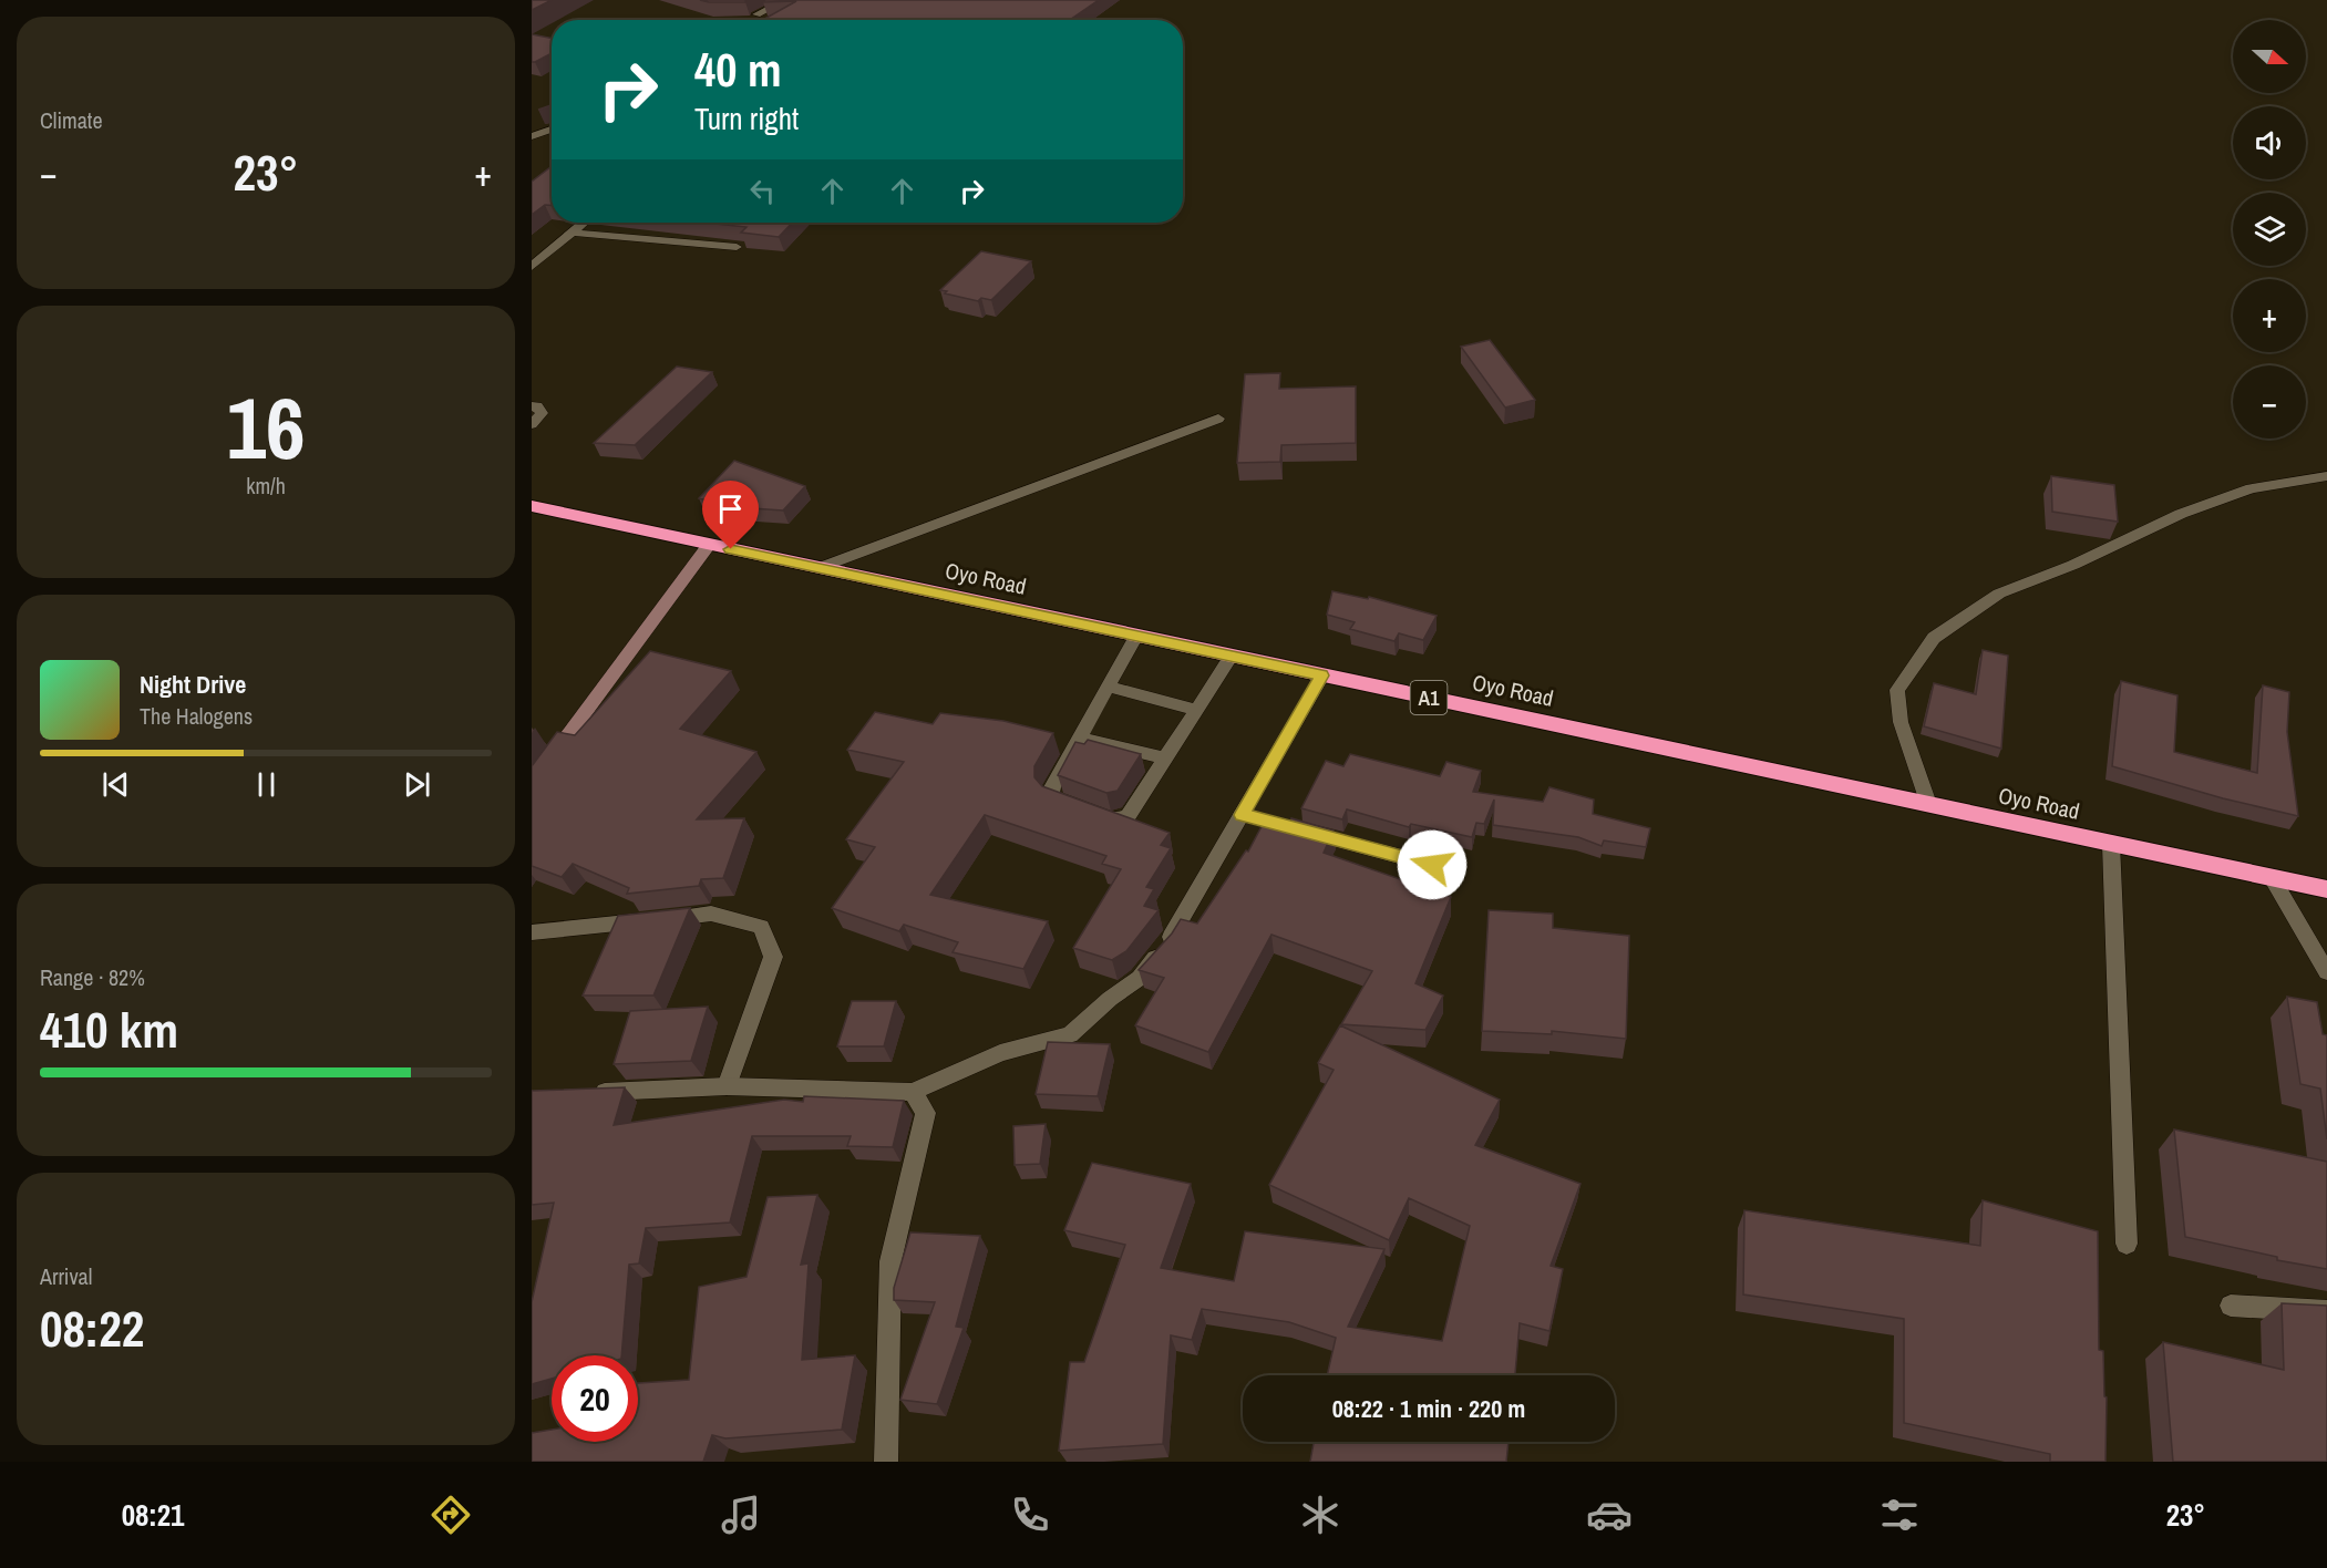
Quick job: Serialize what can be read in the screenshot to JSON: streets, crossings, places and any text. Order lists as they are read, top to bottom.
{
  "streets": {
    "highway": ["Oyo Road", "A1"]
  },
  "north": "right",
  "page": {
    "tile": [
      "Climate",
      ["16", "km/h"],
      ["Range · 82%", "410 km"],
      ["Arrival", "08:22"]
    ],
    "map_buttons": ["+", "−"],
    "turn": ["40 m", "Turn right"],
    "heat": ["−", "23°", "+"],
    "song": ["Night Drive", "The Halogens"],
    "limit": "20",
    "trip": "08:22 · 1 min · 220 m",
    "tabs": ["08:21", "23°"]
  }
}
